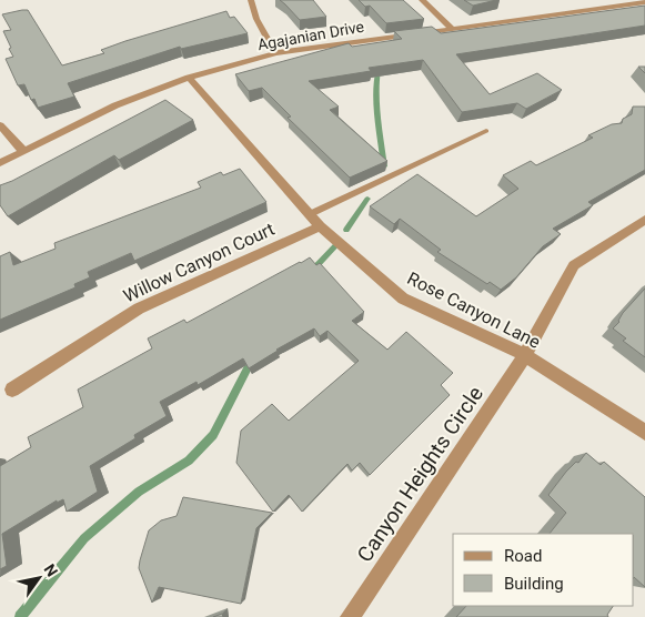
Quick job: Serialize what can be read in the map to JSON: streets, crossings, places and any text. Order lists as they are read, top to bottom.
{
  "streets": {
    "street": [
      "Agajanian Drive",
      "Willow Canyon Court",
      "Rose Canyon Lane",
      "Canyon Heights Circle"
    ]
  },
  "crossings": [
    ["Agajanian Drive", "Rose Canyon Lane"],
    ["Willow Canyon Court", "Rose Canyon Lane"],
    ["Rose Canyon Lane", "Canyon Heights Circle"]
  ],
  "legend": ["Road", "Building"],
  "north": "top right"
}
